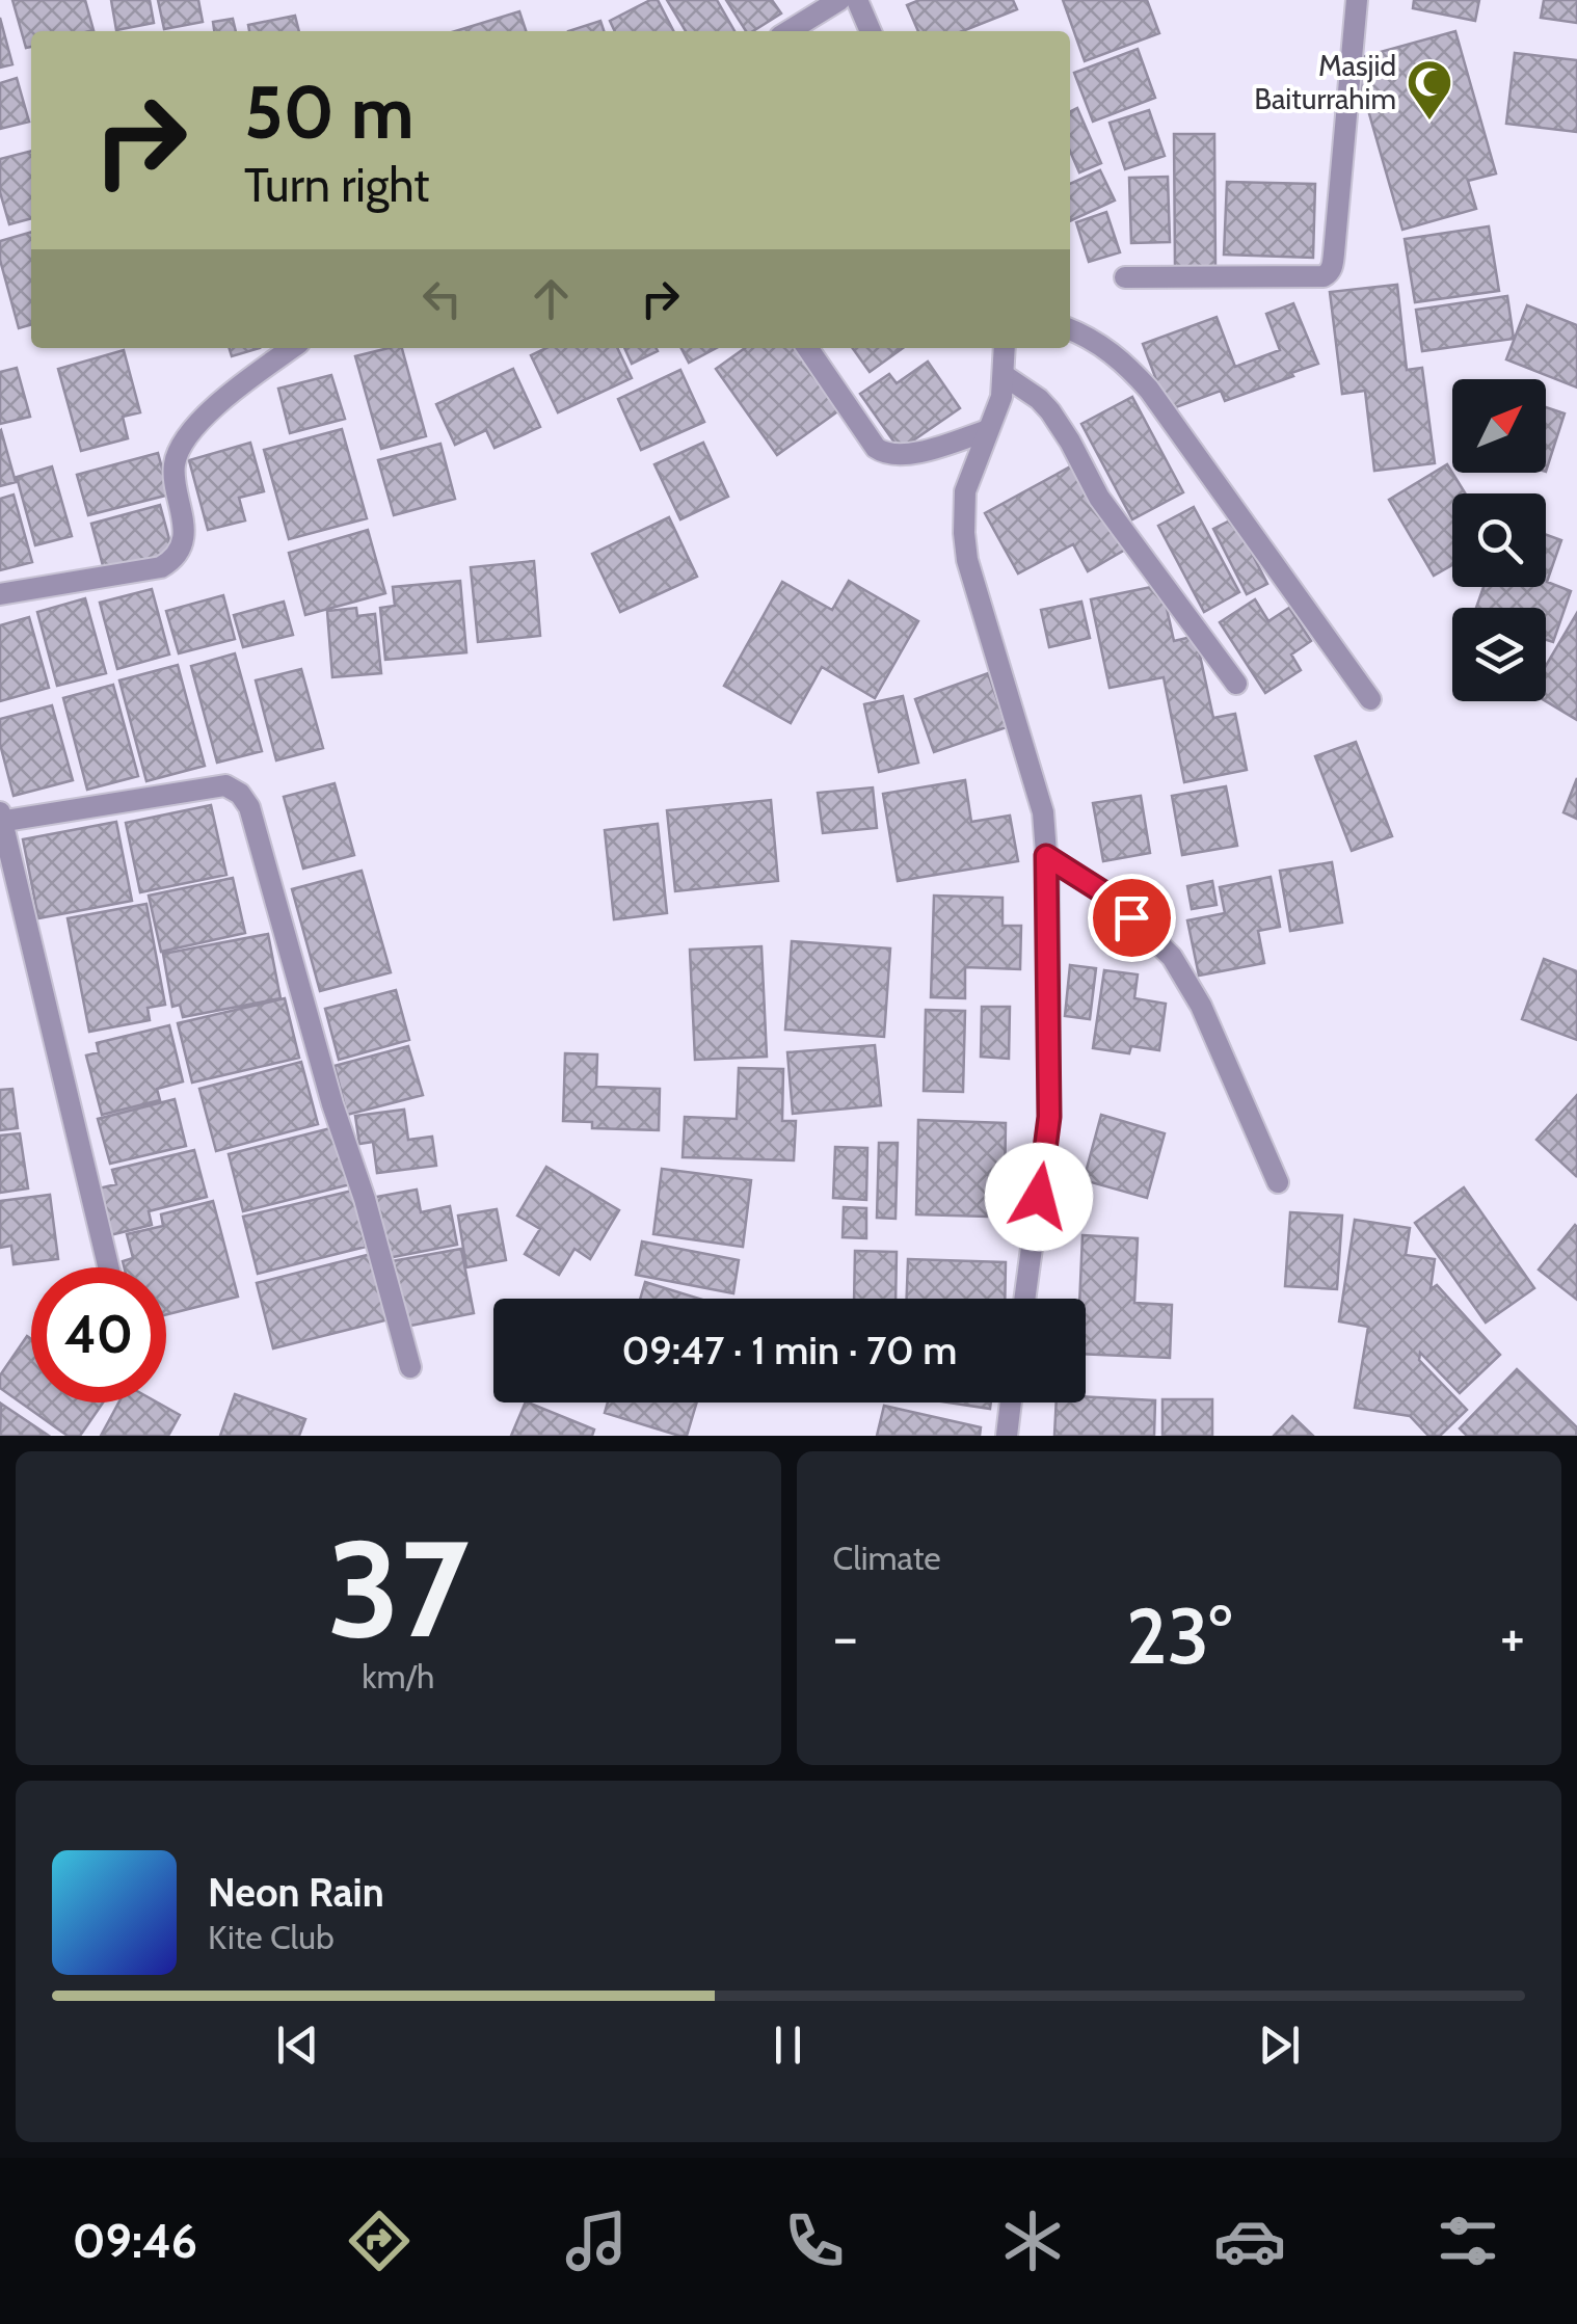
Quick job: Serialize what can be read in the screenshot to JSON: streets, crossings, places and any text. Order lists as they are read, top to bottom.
{
  "places": {
    "mosque": ["Masjid Baiturrahim"]
  },
  "north": "top right",
  "page": {
    "turn": ["50 m", "Turn right"],
    "limit": "40",
    "trip": "09:47 · 1 min · 70 m",
    "tile": [
      ["37", "km/h"],
      "Climate"
    ],
    "heat": ["−", "23°", "+"],
    "song": ["Neon Rain", "Kite Club"],
    "tabs": "09:46"
  }
}
